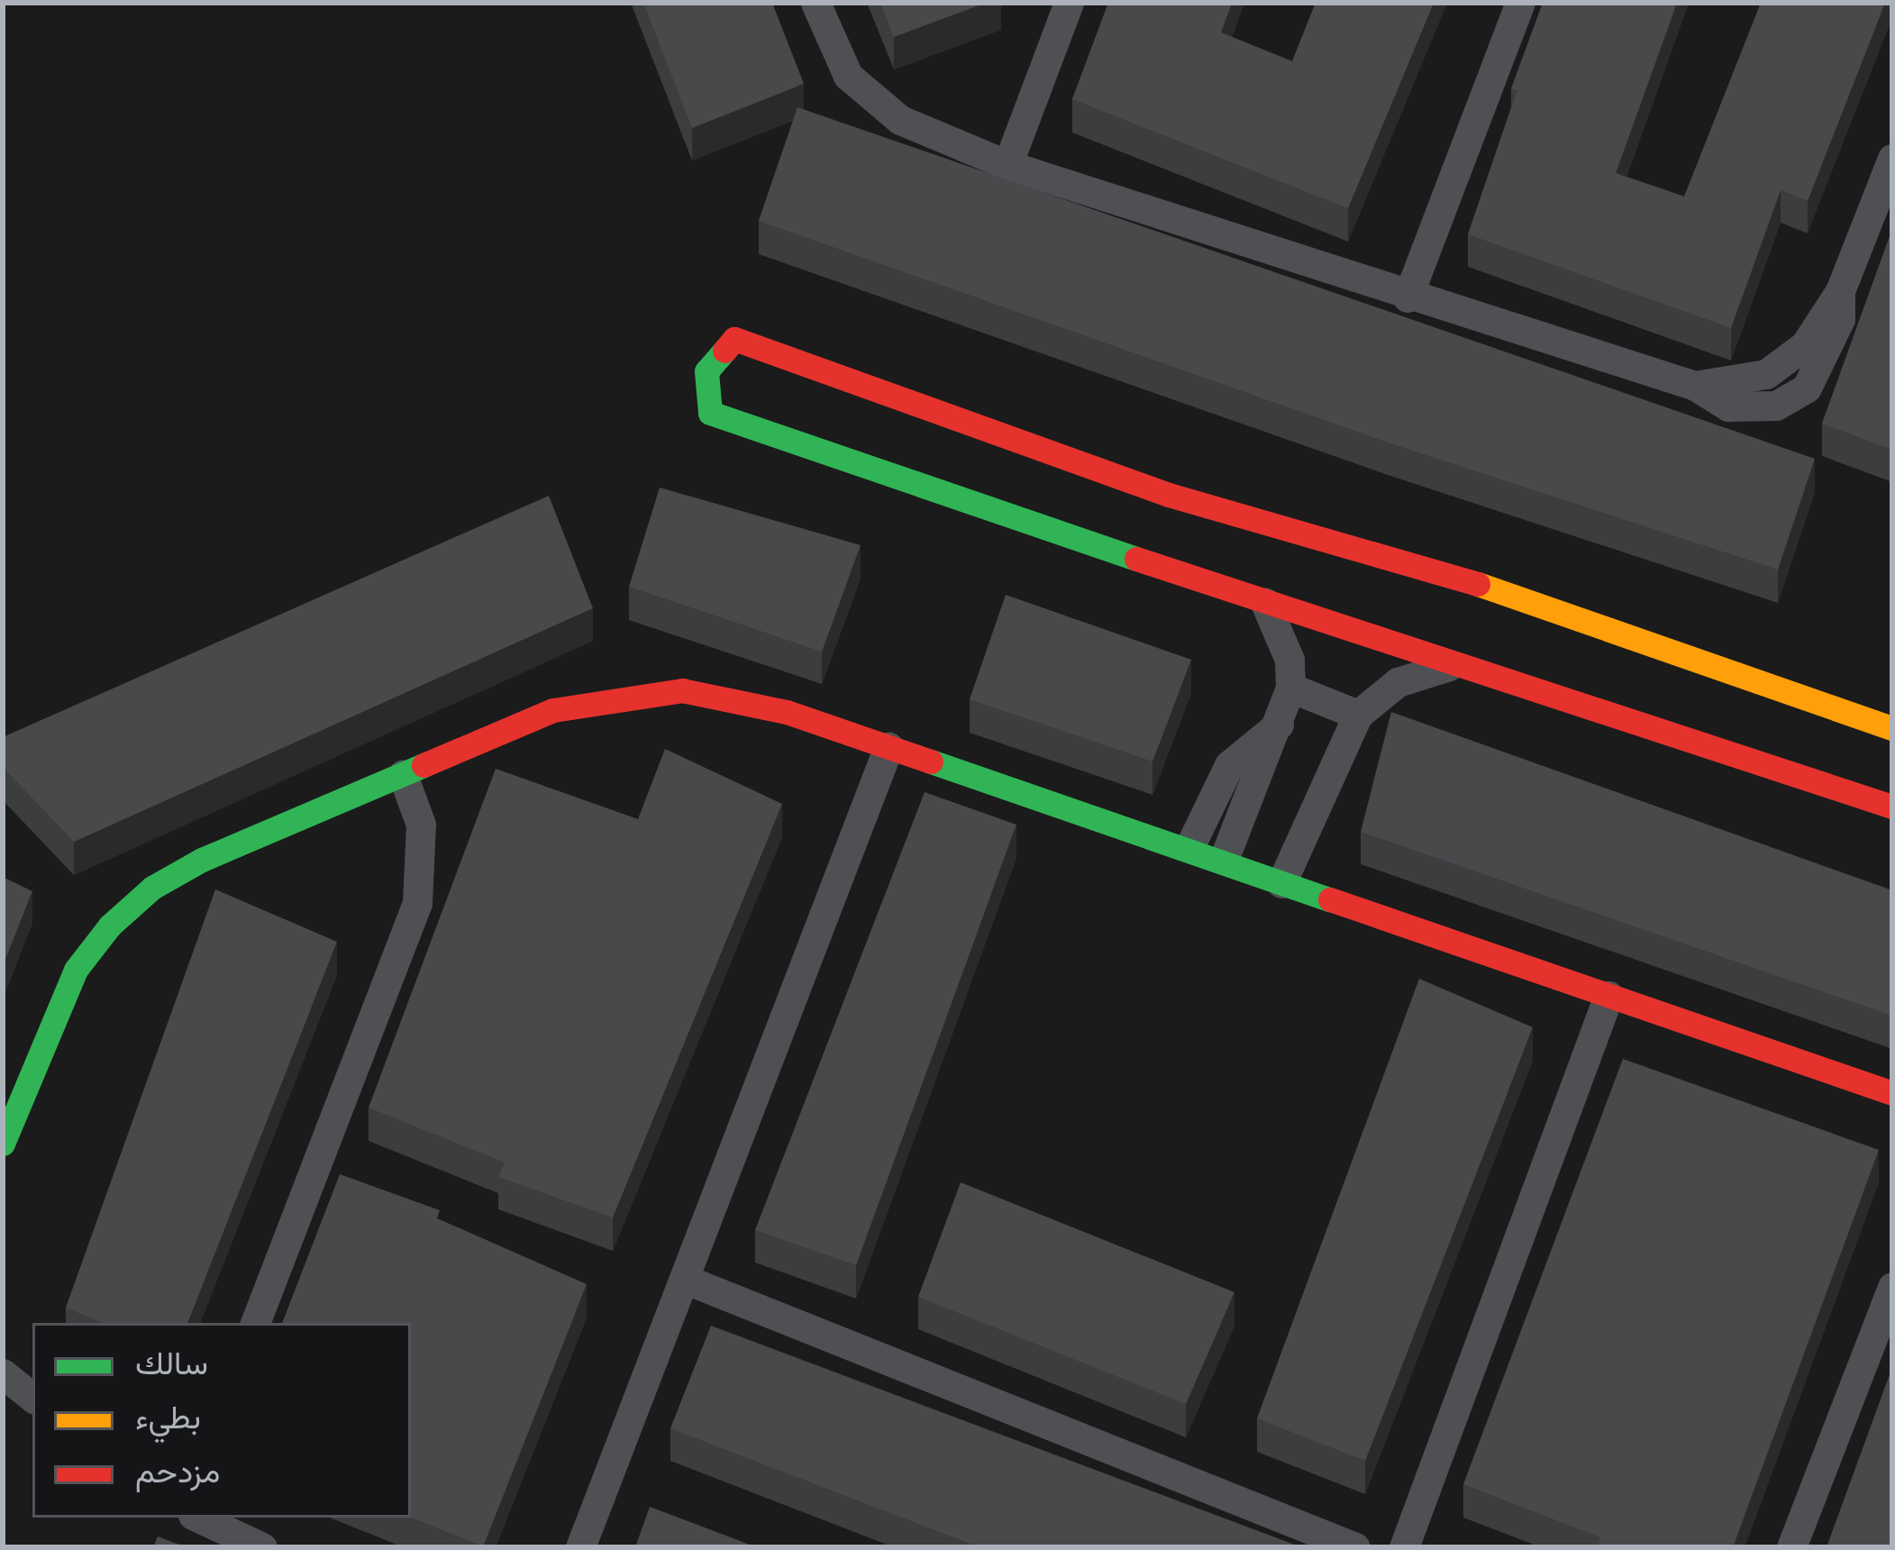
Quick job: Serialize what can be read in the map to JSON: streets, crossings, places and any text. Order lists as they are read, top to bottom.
{
  "legend": ["سالك", "بطيء", "مزدحم"]
}
